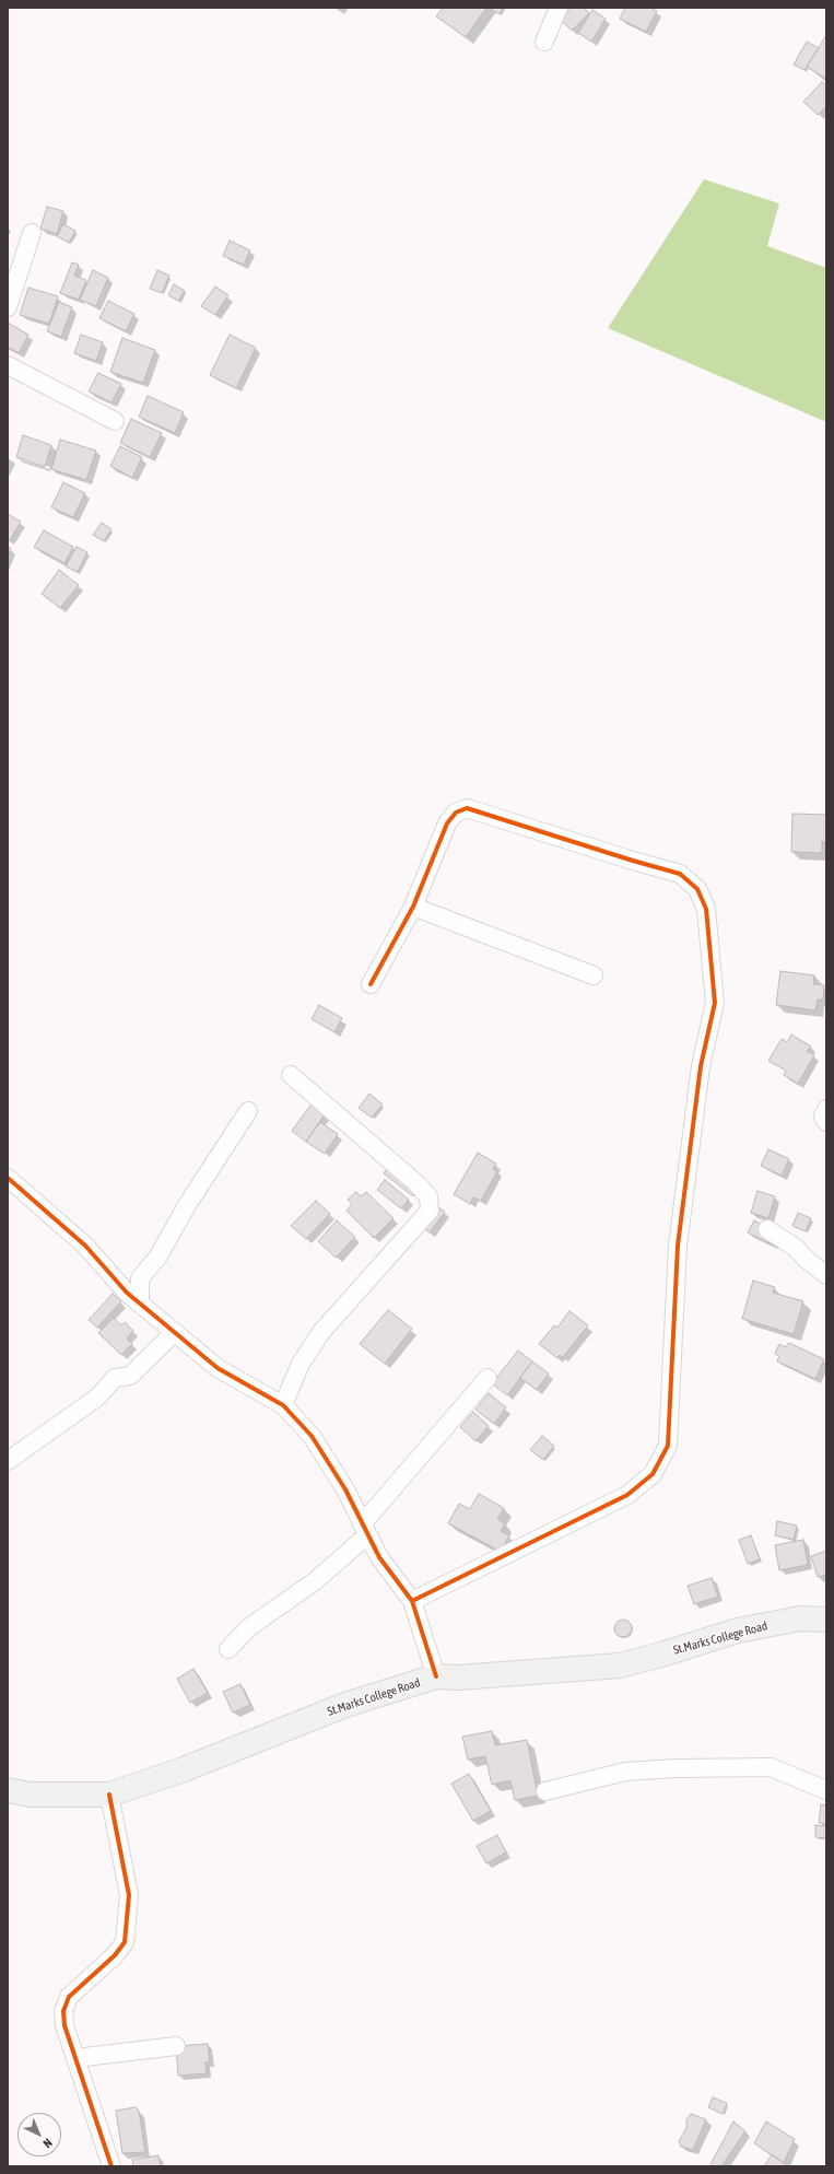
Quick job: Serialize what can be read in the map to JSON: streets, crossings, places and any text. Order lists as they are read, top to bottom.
{
  "streets": {
    "main road": ["St.Marks College Road"]
  },
  "north": "bottom right"
}
